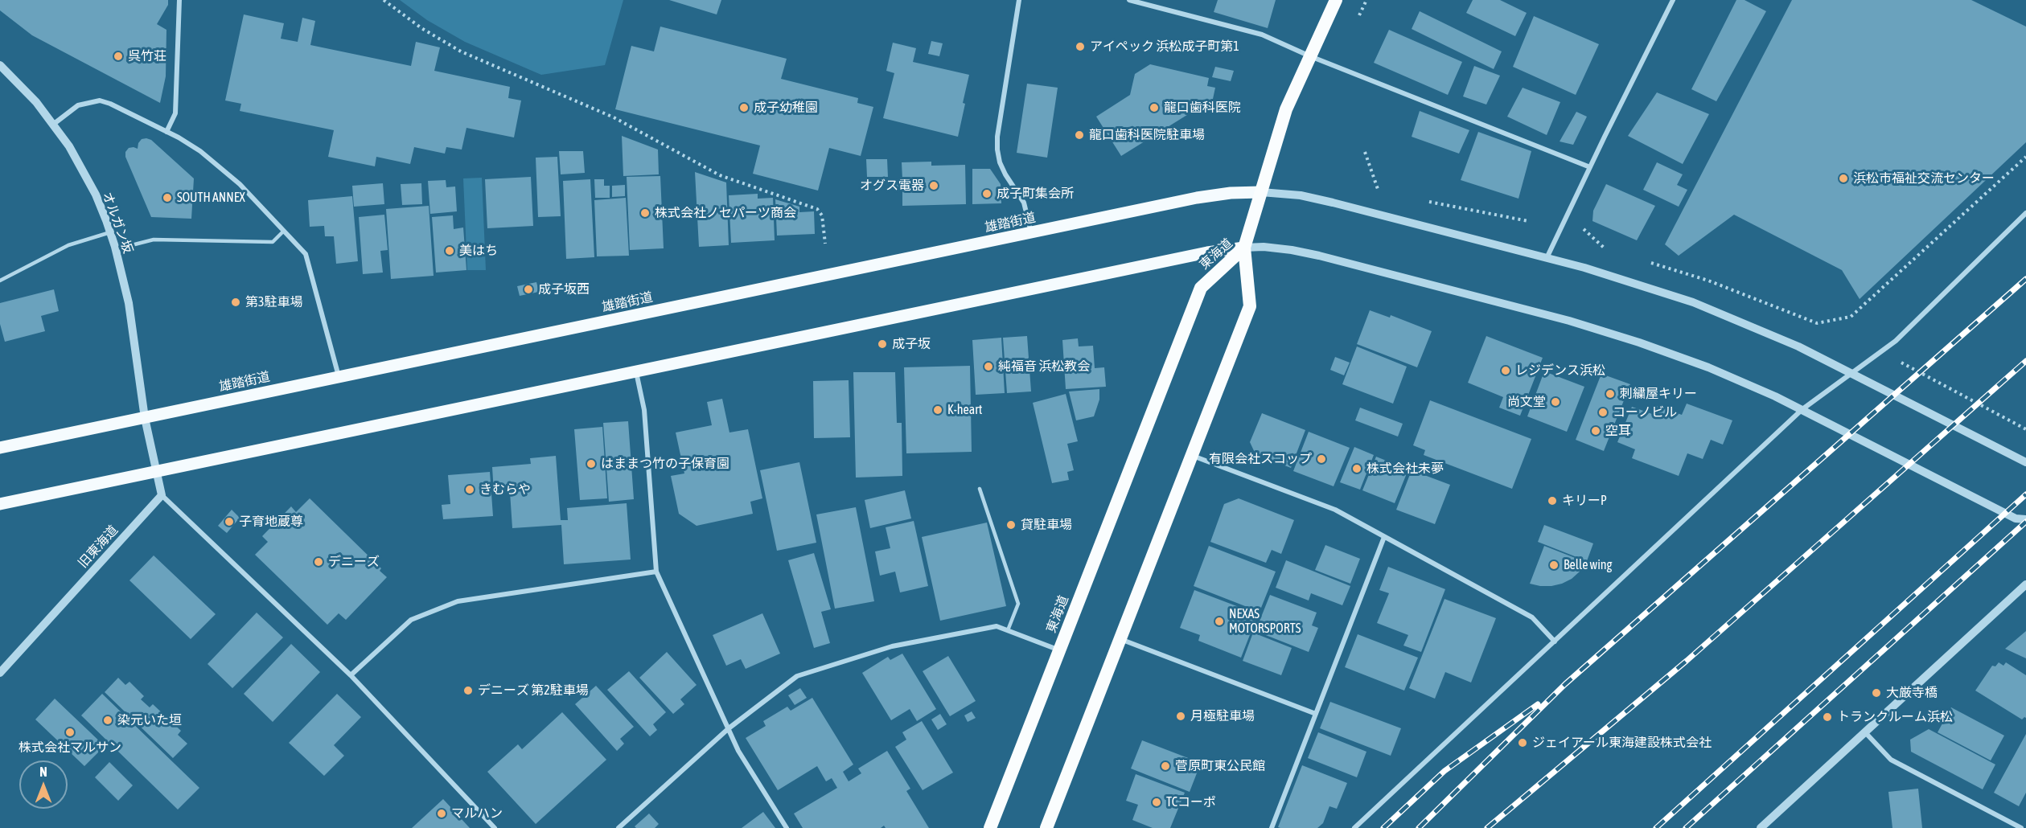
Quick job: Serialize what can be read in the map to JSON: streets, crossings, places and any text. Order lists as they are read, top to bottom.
{
  "streets": {
    "highway": ["東海道"],
    "main road": ["雄踏街道"],
    "street": ["オルガン坂", "旧東海道"]
  },
  "crossings": [
    ["オルガン坂", "雄踏街道"]
  ],
  "places": [
    "アイペック 浜松成子町第1",
    "呉竹荘",
    "成子幼稚園",
    "龍口歯科医院",
    "龍口歯科医院駐車場",
    "浜松市福祉交流センター",
    "オグス電器",
    "成子町集会所",
    "SOUTH ANNEX",
    "株式会社ノセパーツ商会",
    "美はち",
    "成子坂西",
    "第3駐車場",
    "成子坂",
    "純福音 浜松教会",
    "レジデンス浜松",
    "刺繍屋キリー",
    "尚文堂",
    "K-heart",
    "コーノビル",
    "空耳",
    "有限会社スコップ",
    "はままつ竹の子保育園",
    "株式会社未夢",
    "きむらや",
    "キリーP",
    "子育地蔵尊",
    "貸駐車場",
    "デニーズ",
    "Belle wing",
    "NEXAS MOTORSPORTS",
    "デニーズ 第2駐車場",
    "大厳寺橋",
    "月極駐車場",
    "トランクルーム浜松",
    "染元いた垣",
    "株式会社マルサン",
    "ジェイアール東海建設株式会社",
    "菅原町東公民館",
    "TCコーポ",
    "マルハン"
  ],
  "north": "top"
}
